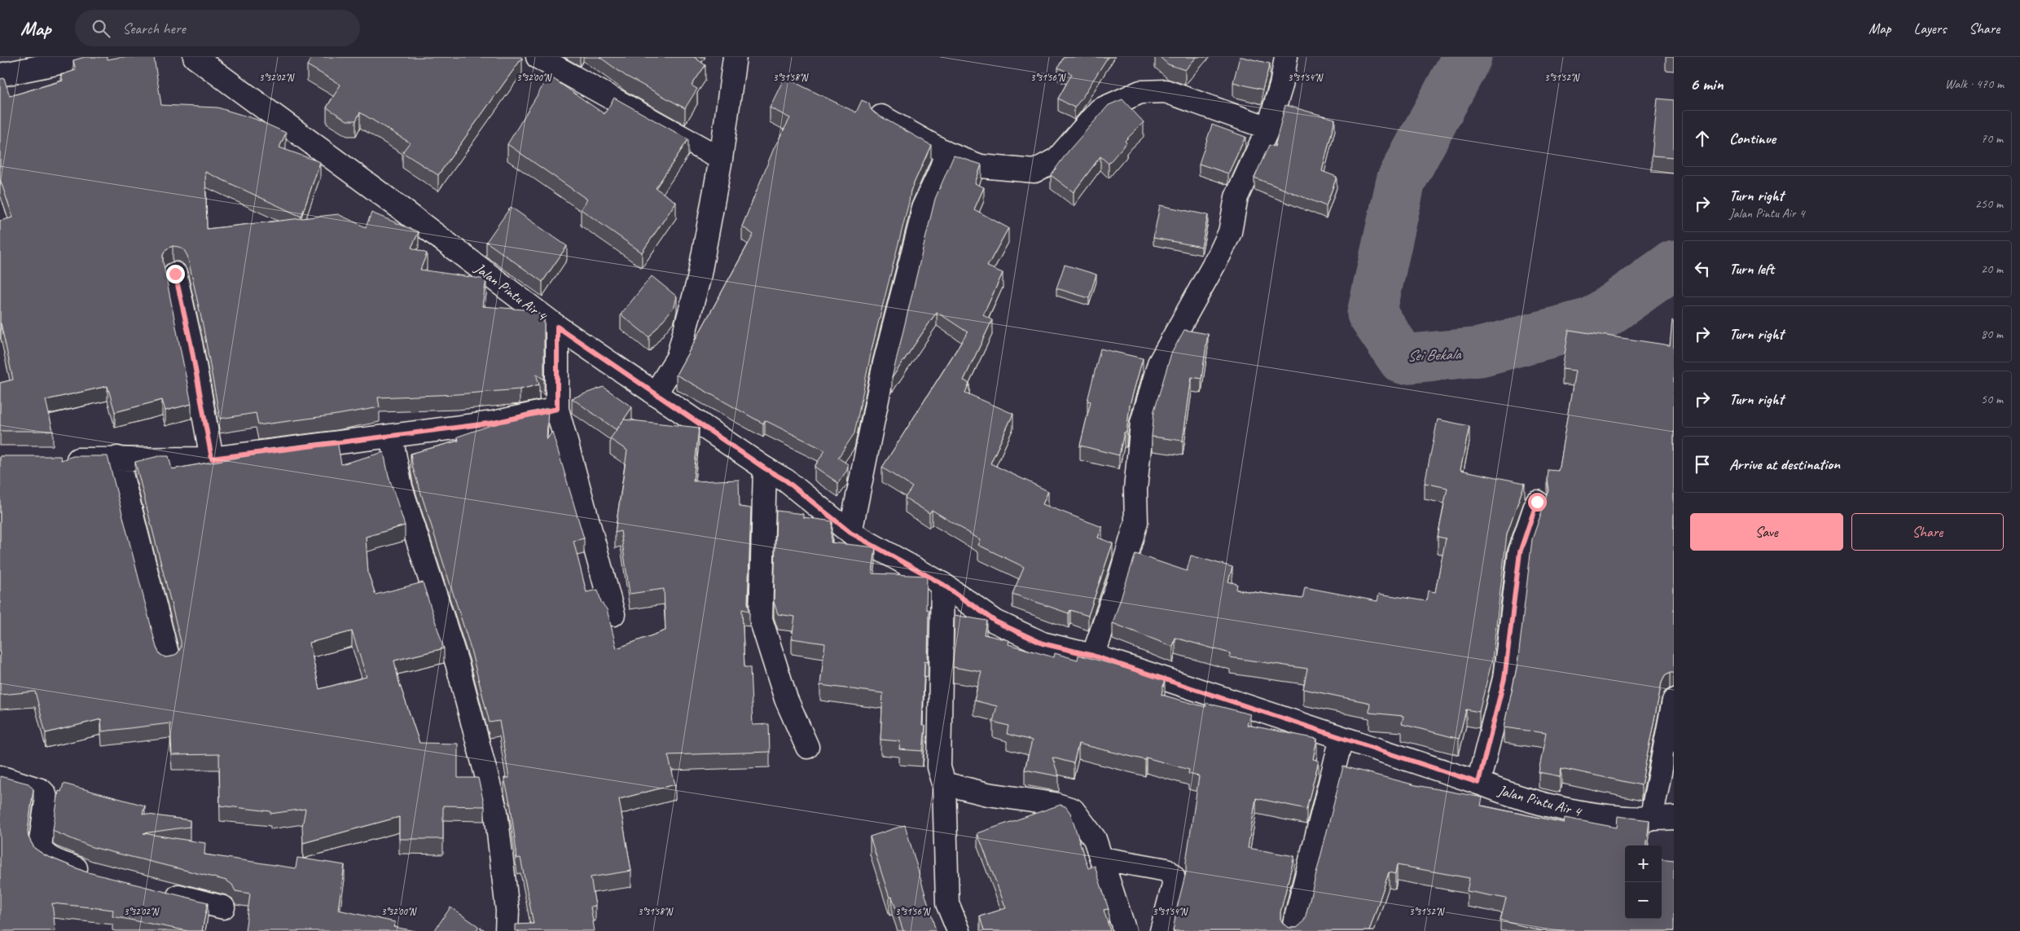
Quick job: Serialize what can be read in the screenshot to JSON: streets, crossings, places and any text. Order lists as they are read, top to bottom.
{
  "streets": {
    "street": ["Jalan Pintu Air 4"]
  },
  "water": ["Sei Bekala"],
  "page": {
    "header": "Map",
    "search": "Search here",
    "nav": ["Map", "Layers", "Share"],
    "heading": ["6 min", "Walk · 470 m"],
    "list": [
      ["Continue", "70 m"],
      ["Turn right", "Jalan Pintu Air 4", "250 m"],
      ["Turn left", "20 m"],
      ["Turn right", "80 m"],
      ["Turn right", "50 m"],
      "Arrive at destination"
    ],
    "buttons": ["Save", "Share"],
    "map_buttons": ["+", "−"]
  },
  "coordinates": [
    "3°32'02\"N",
    "3°32'00\"N",
    "3°31'58\"N",
    "3°31'56\"N",
    "3°31'54\"N",
    "3°31'52\"N"
  ]
}
